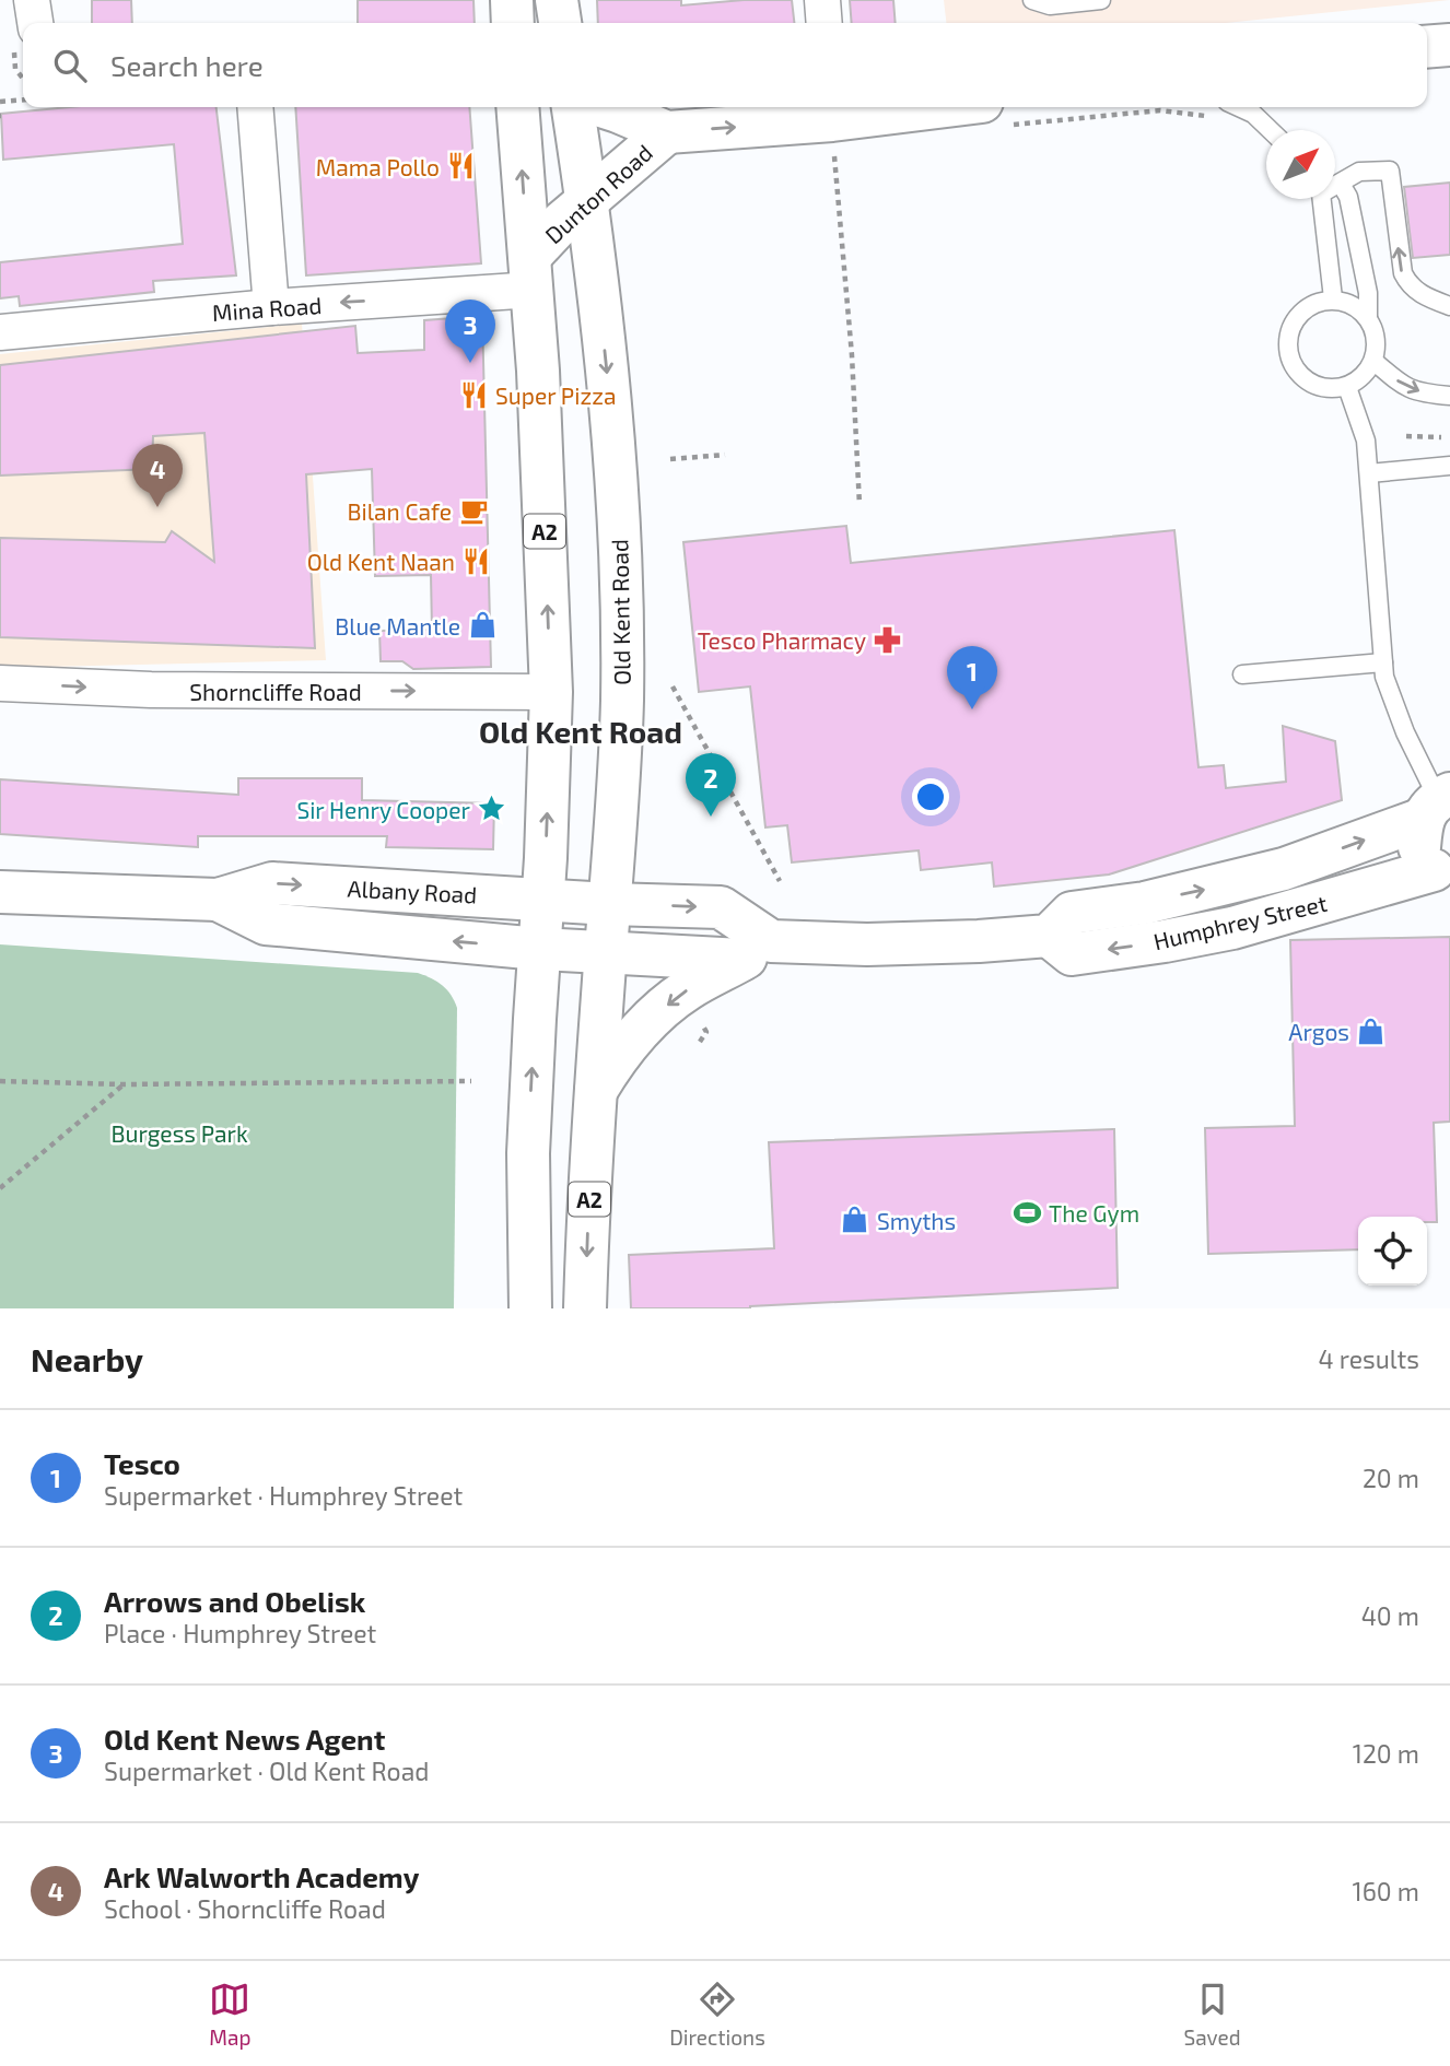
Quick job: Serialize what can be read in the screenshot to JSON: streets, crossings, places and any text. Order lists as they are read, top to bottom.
{
  "streets": {
    "main road": [
      "Dunton Road",
      "A2",
      "Old Kent Road",
      "Albany Road",
      "Humphrey Street"
    ],
    "street": ["Mina Road", "Shorncliffe Road"]
  },
  "crossings": [
    ["Dunton Road", "Mina Road"],
    ["Dunton Road", "A2"],
    ["Dunton Road", "Old Kent Road"],
    ["Mina Road", "A2"],
    ["A2", "Shorncliffe Road"],
    ["A2", "Albany Road"],
    ["Old Kent Road", "Albany Road"]
  ],
  "one_way": ["Mina Road", "Shorncliffe Road"],
  "districts": ["Old Kent Road"],
  "parks": ["Burgess Park"],
  "places": {
    "restaurant": ["Mama Pollo", "Super Pizza", "Old Kent Naan"],
    "cafe": ["Bilan Cafe"],
    "shop": ["Blue Mantle", "Argos", "Smyths"],
    "pharmacy": ["Tesco Pharmacy"],
    "place": ["Sir Henry Cooper"],
    "sports": ["The Gym"]
  },
  "north": "top right",
  "page": {
    "search": "Search here",
    "pins": [
      "3",
      "4",
      "1",
      "2"
    ],
    "heading": ["Nearby", "4 results"],
    "list": [
      {
        "mark": "1",
        "name": "Tesco",
        "note": "Supermarket · Humphrey Street",
        "value": "20 m"
      },
      {
        "mark": "2",
        "name": "Arrows and Obelisk",
        "note": "Place · Humphrey Street",
        "value": "40 m"
      },
      {
        "mark": "3",
        "name": "Old Kent News Agent",
        "note": "Supermarket · Old Kent Road",
        "value": "120 m"
      },
      {
        "mark": "4",
        "name": "Ark Walworth Academy",
        "note": "School · Shorncliffe Road",
        "value": "160 m"
      }
    ],
    "nav": ["Map", "Directions", "Saved"]
  }
}
